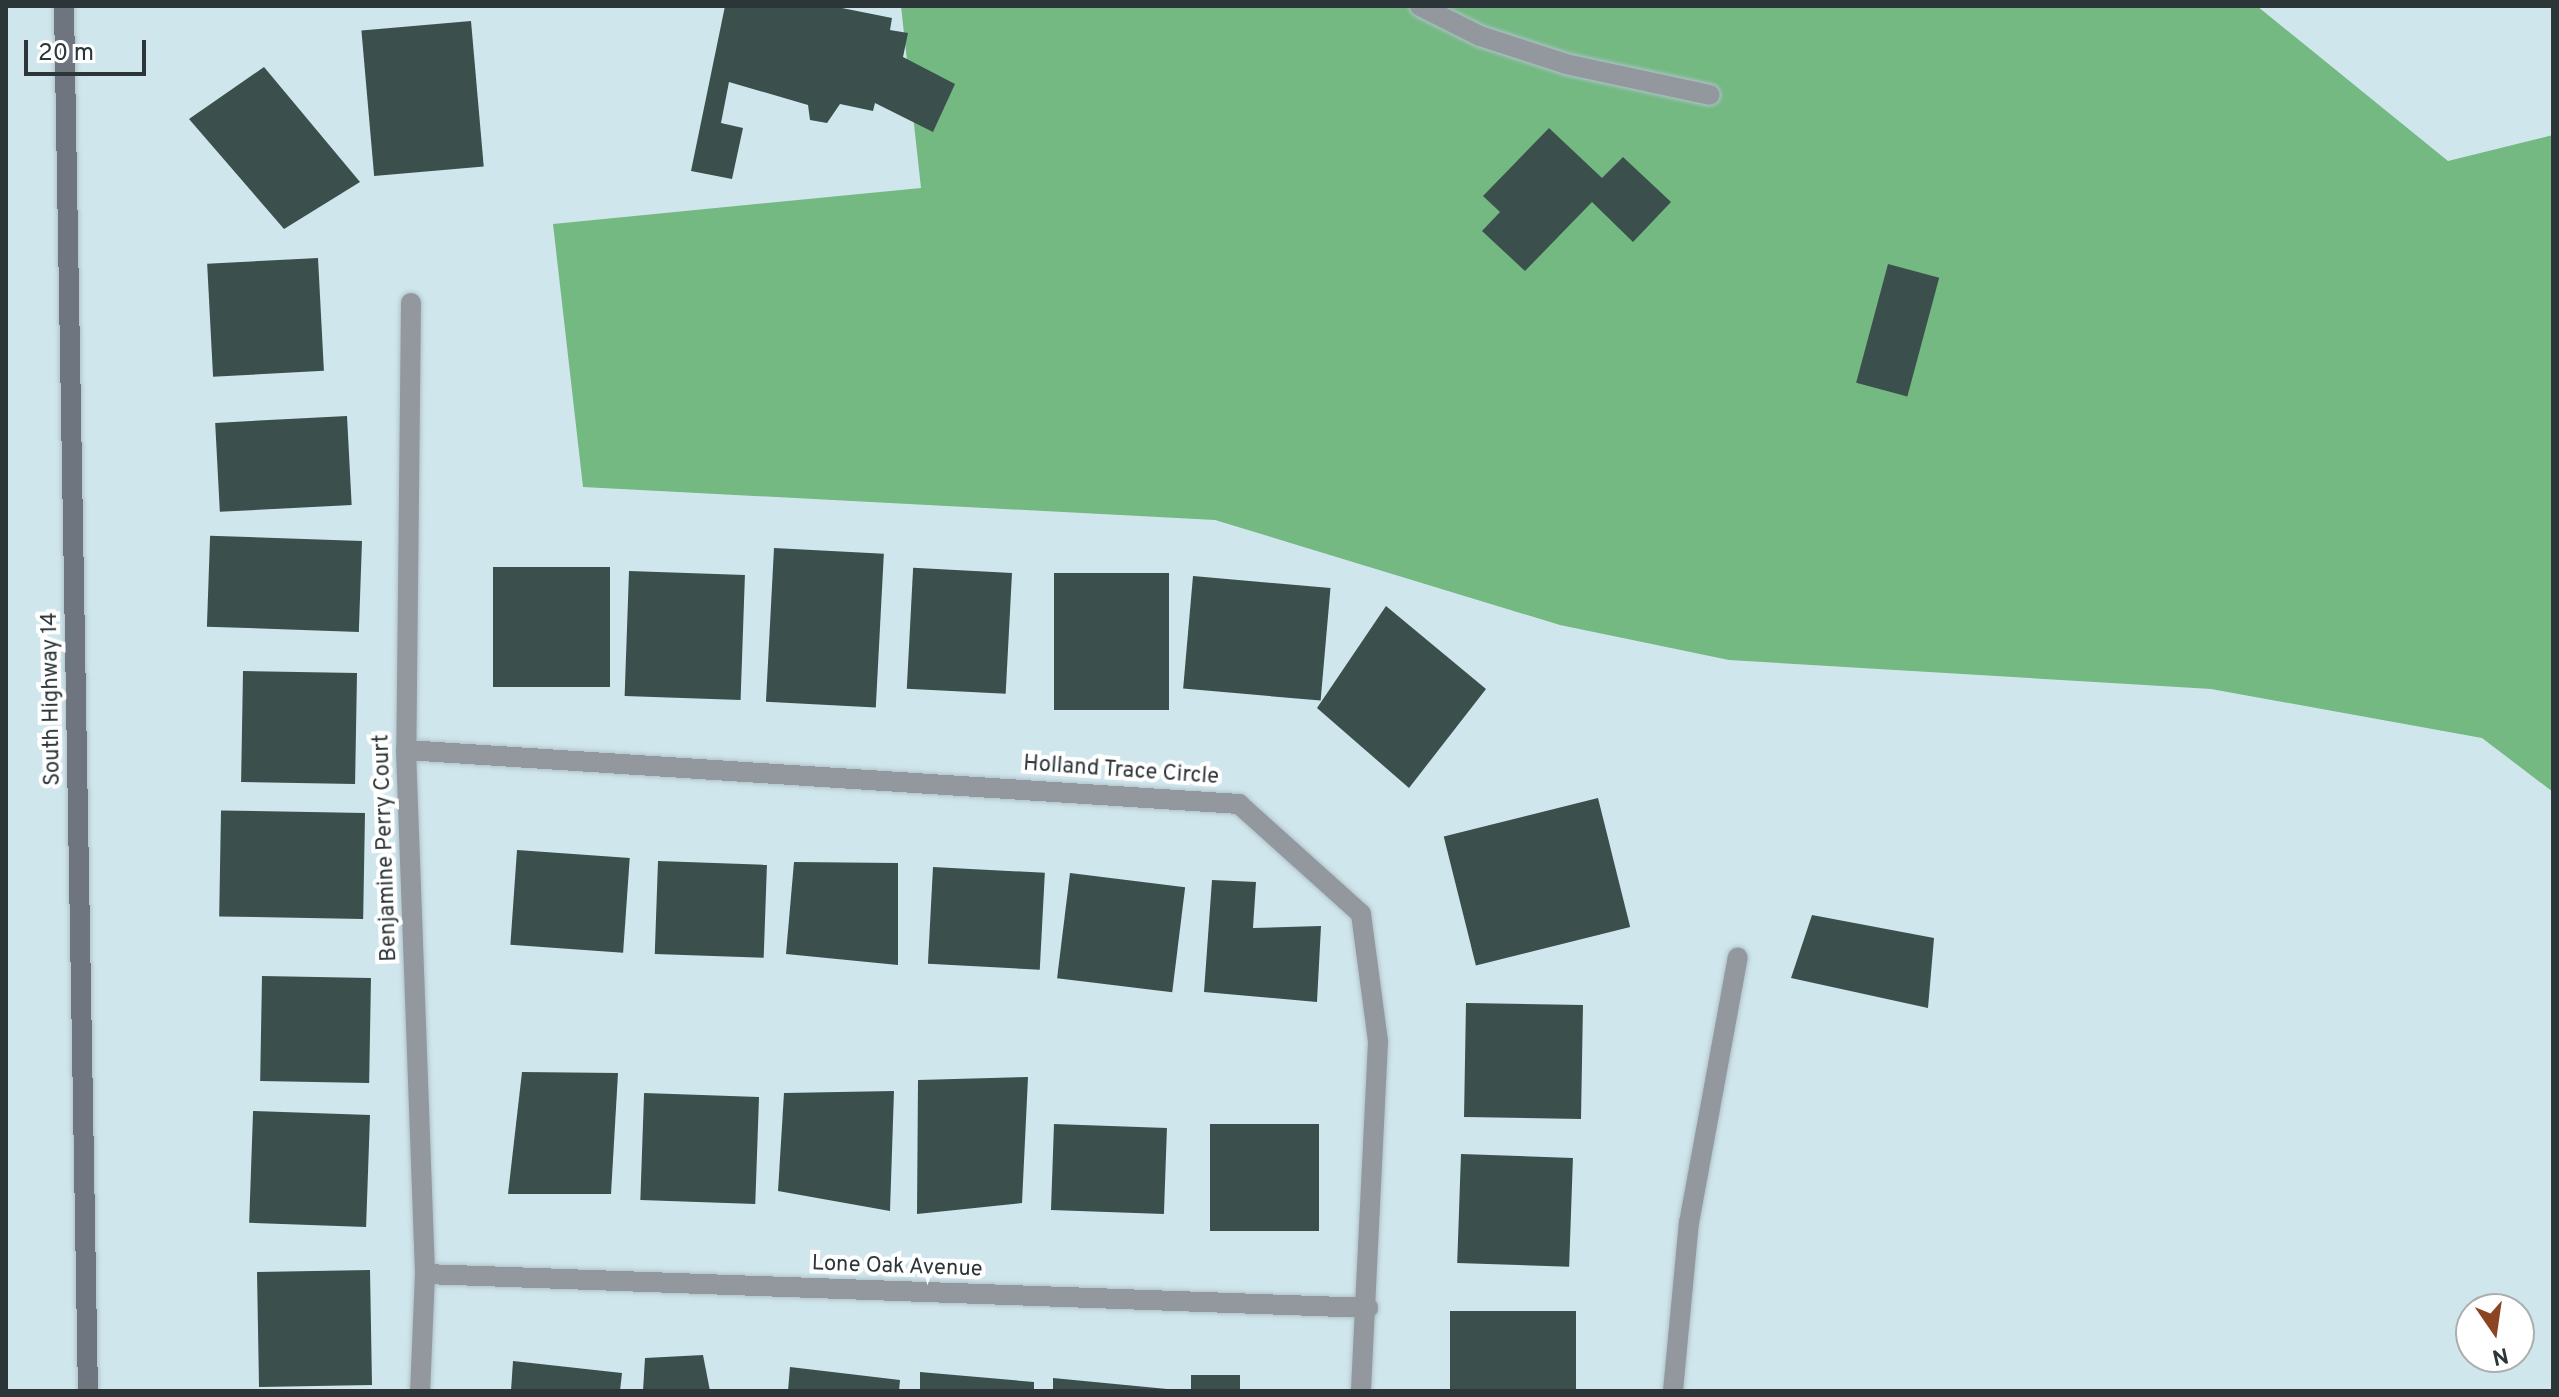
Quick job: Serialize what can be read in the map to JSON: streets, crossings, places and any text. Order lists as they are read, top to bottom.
{
  "streets": {
    "main road": ["South Highway 14"],
    "street": ["Holland Trace Circle", "Benjamine Perry Court", "Lone Oak Avenue"]
  },
  "crossings": [
    ["Holland Trace Circle", "Benjamine Perry Court"],
    ["Holland Trace Circle", "Lone Oak Avenue"],
    ["Benjamine Perry Court", "Lone Oak Avenue"]
  ],
  "scale_bar": "20 m",
  "north": "bottom"
}
